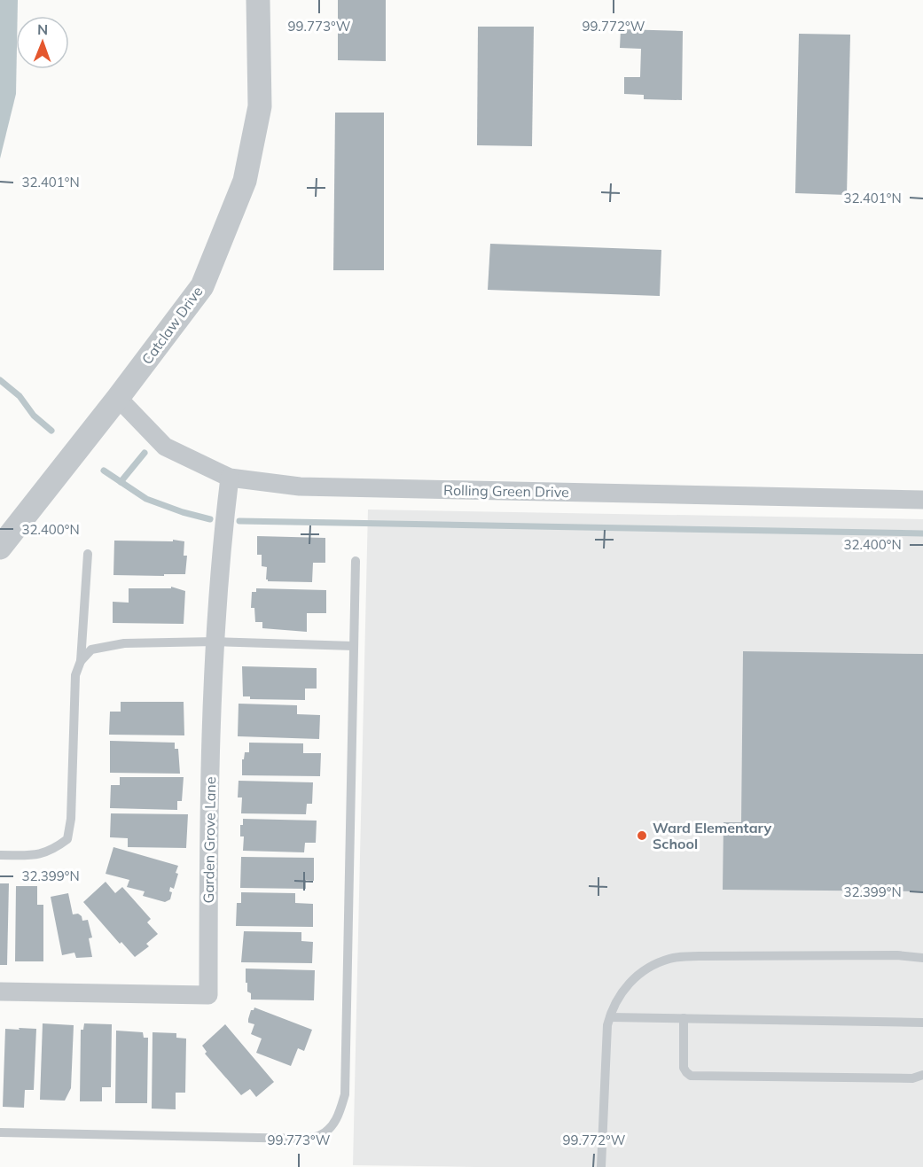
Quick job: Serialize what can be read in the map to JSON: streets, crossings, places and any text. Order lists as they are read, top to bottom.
{
  "streets": {
    "street": ["Catclaw Drive", "Rolling Green Drive", "Garden Grove Lane"]
  },
  "crossings": [
    ["Catclaw Drive", "Rolling Green Drive"],
    ["Rolling Green Drive", "Garden Grove Lane"]
  ],
  "places": ["Ward Elementary School"],
  "north": "top",
  "coordinates": [
    "99.773°W",
    "99.772°W",
    "32.401°N",
    "32.400°N",
    "32.399°N"
  ]
}
